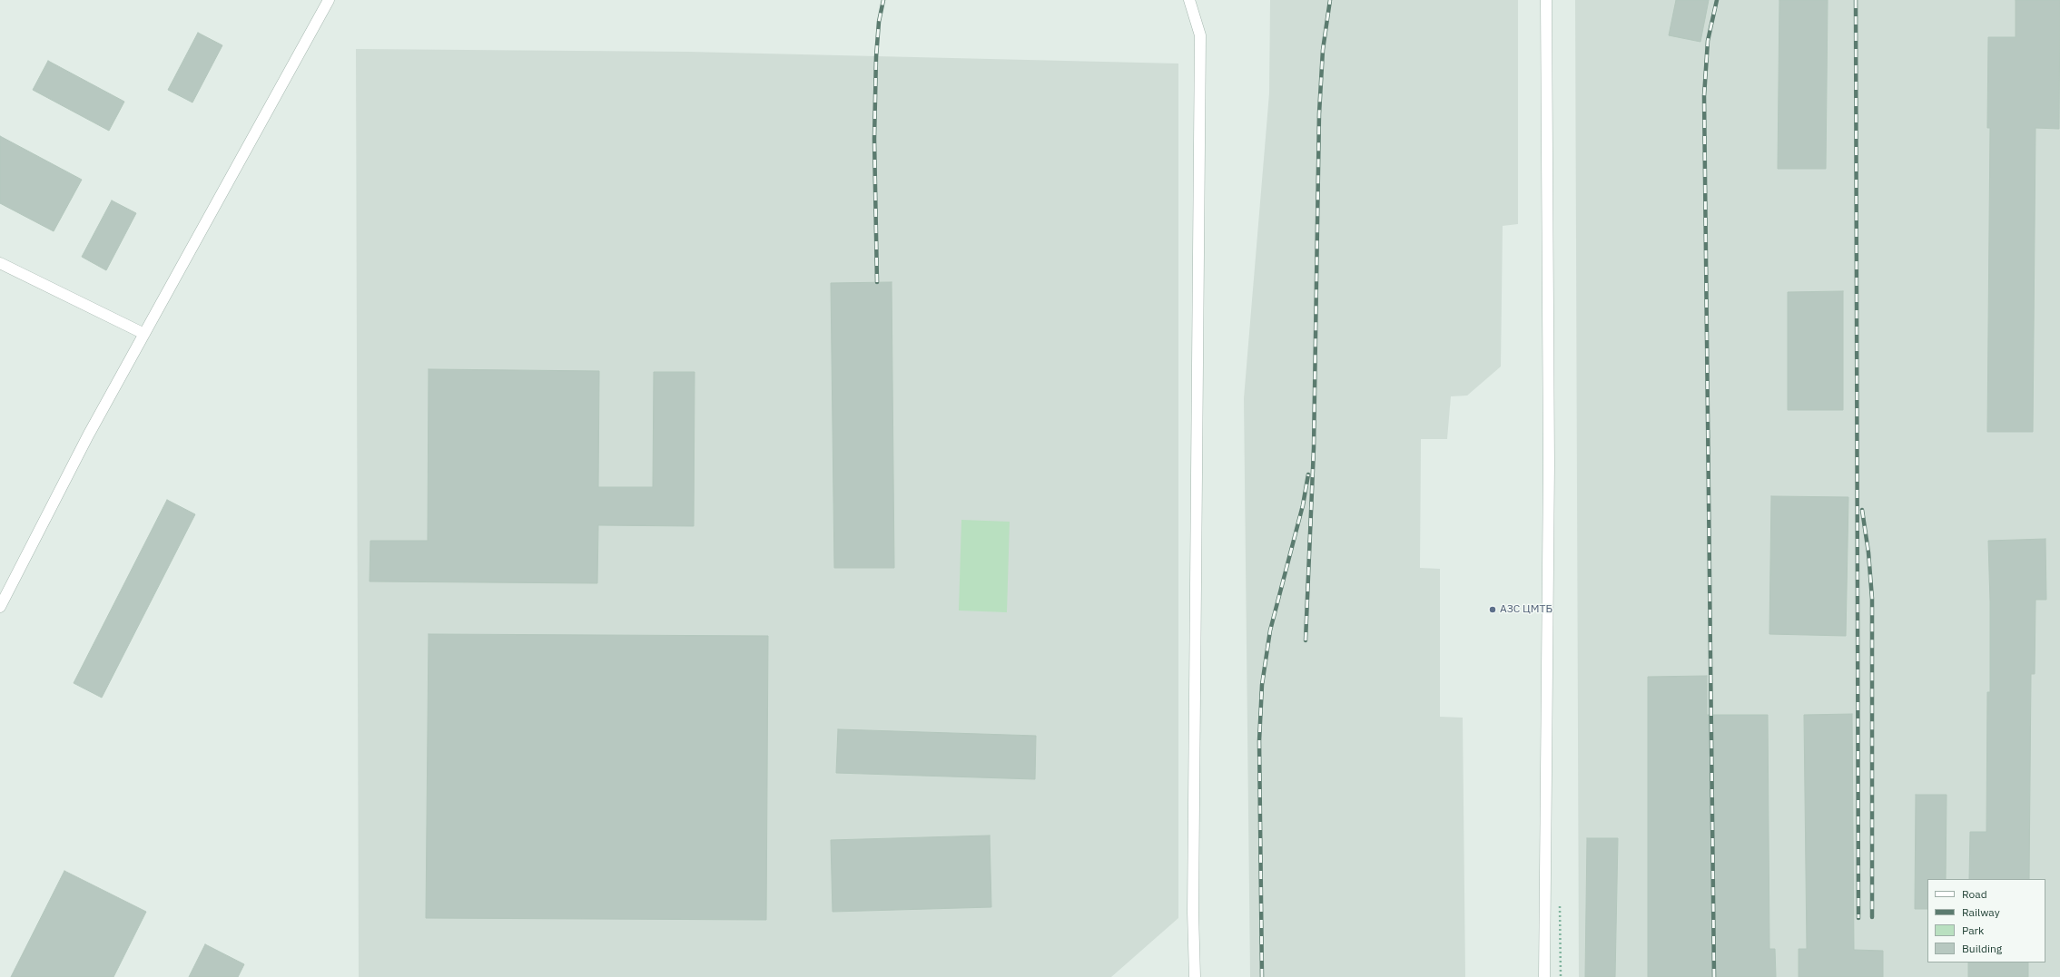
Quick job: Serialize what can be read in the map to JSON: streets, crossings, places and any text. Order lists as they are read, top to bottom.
{
  "places": ["АЗС ЦМТБ"],
  "legend": [
    "Road",
    "Railway",
    "Park",
    "Building"
  ]
}
